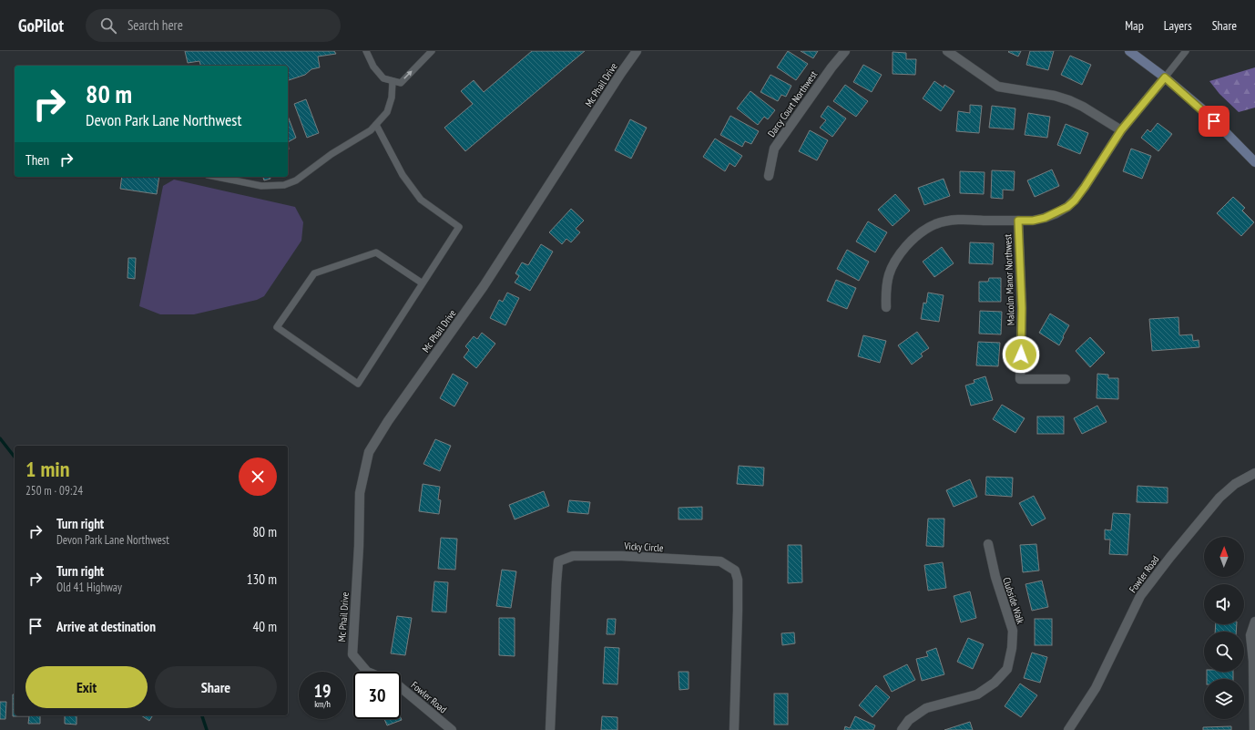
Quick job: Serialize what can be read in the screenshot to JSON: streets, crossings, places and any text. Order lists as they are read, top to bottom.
{
  "streets": {
    "street": [
      "Mc Phail Drive",
      "Darcy Court Northwest",
      "Malcolm Manor Northwest",
      "Vicky Circle",
      "Fowler Road",
      "Clubside Walk"
    ]
  },
  "north": "top",
  "page": {
    "header": "GoPilot",
    "search": "Search here",
    "nav": ["Map", "Layers", "Share"],
    "turn": ["80 m", "Devon Park Lane Northwest"],
    "then": "Then",
    "heading": ["1 min", "250 m · 09:24"],
    "list": [
      {
        "name": "Turn right",
        "note": "Devon Park Lane Northwest",
        "value": "80 m"
      },
      {
        "name": "Turn right",
        "note": "Old 41 Highway",
        "value": "130 m"
      },
      {
        "name": "Arrive at destination",
        "value": "40 m"
      }
    ],
    "buttons": ["Exit", "Share"],
    "speed": "19 km/h",
    "limit": "30"
  }
}
